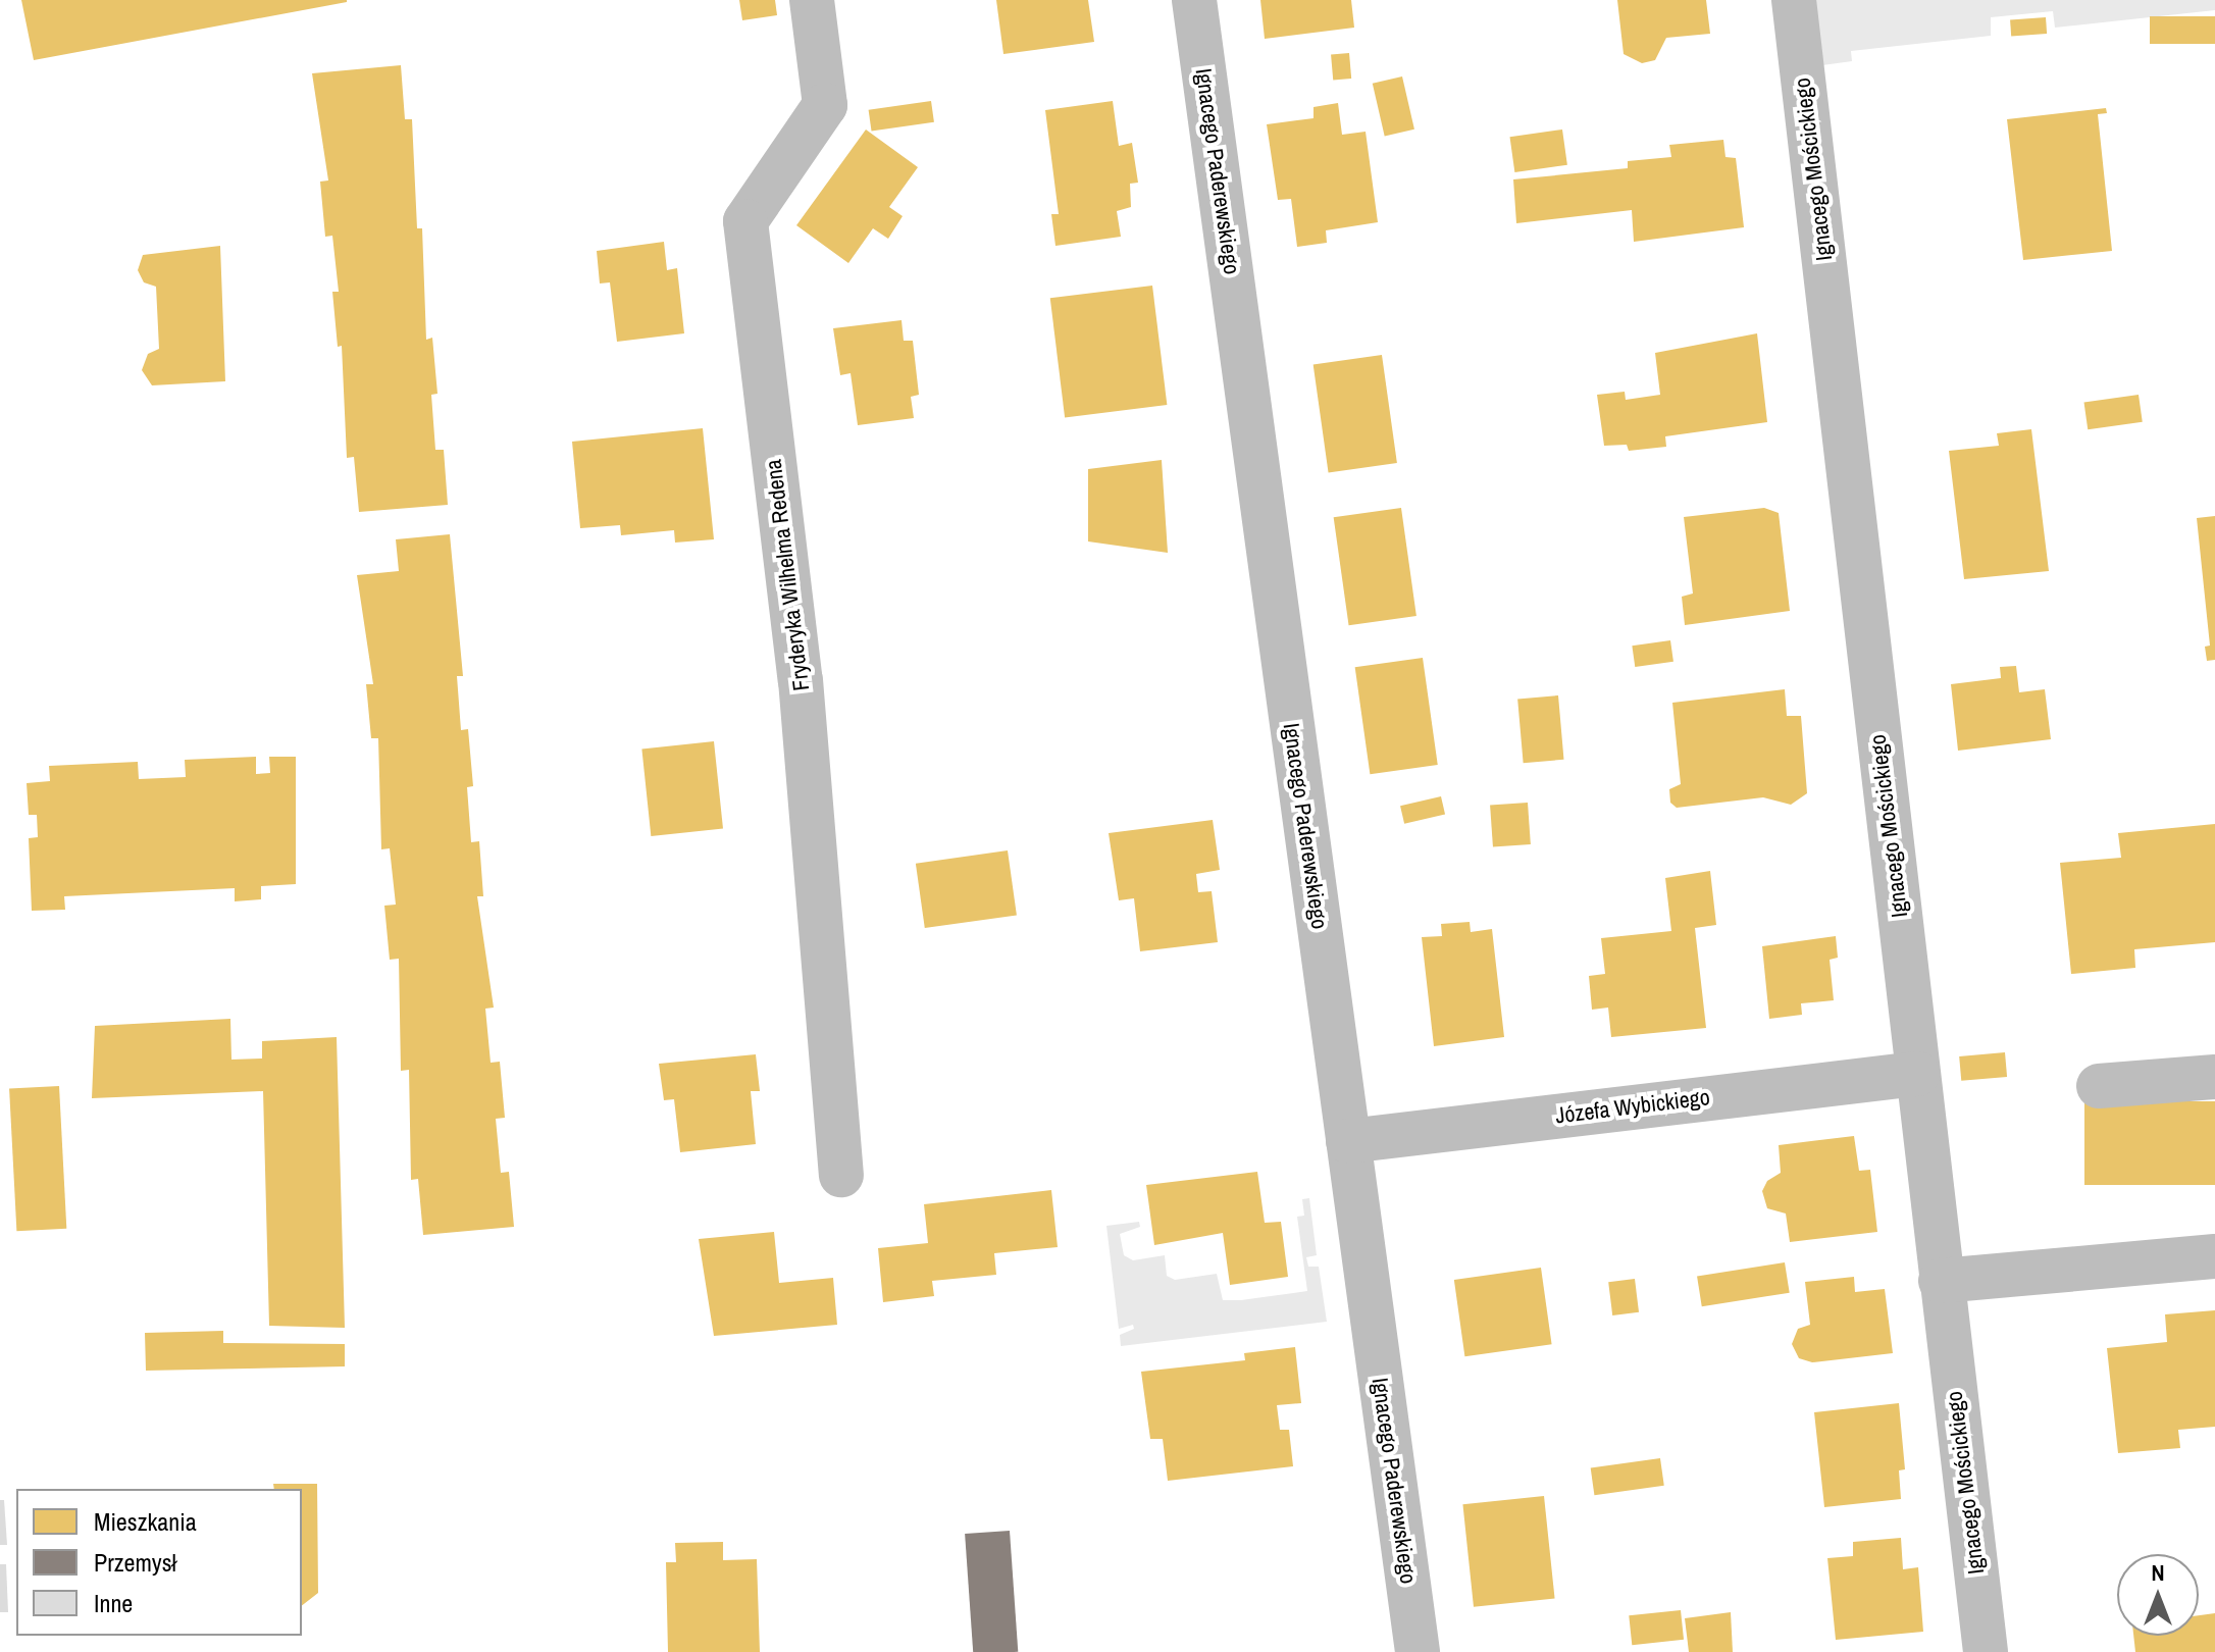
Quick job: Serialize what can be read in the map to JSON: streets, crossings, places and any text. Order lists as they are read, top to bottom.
{
  "streets": {
    "street": [
      "Ignacego Mościckiego",
      "Ignacego Paderewskiego",
      "Fryderyka Wilhelma Redena",
      "Józefa Wybickiego"
    ]
  },
  "crossings": [
    ["Ignacego Mościckiego", "Józefa Wybickiego"],
    ["Ignacego Paderewskiego", "Józefa Wybickiego"]
  ],
  "legend": ["Mieszkania", "Przemysł", "Inne"],
  "north": "top"
}
